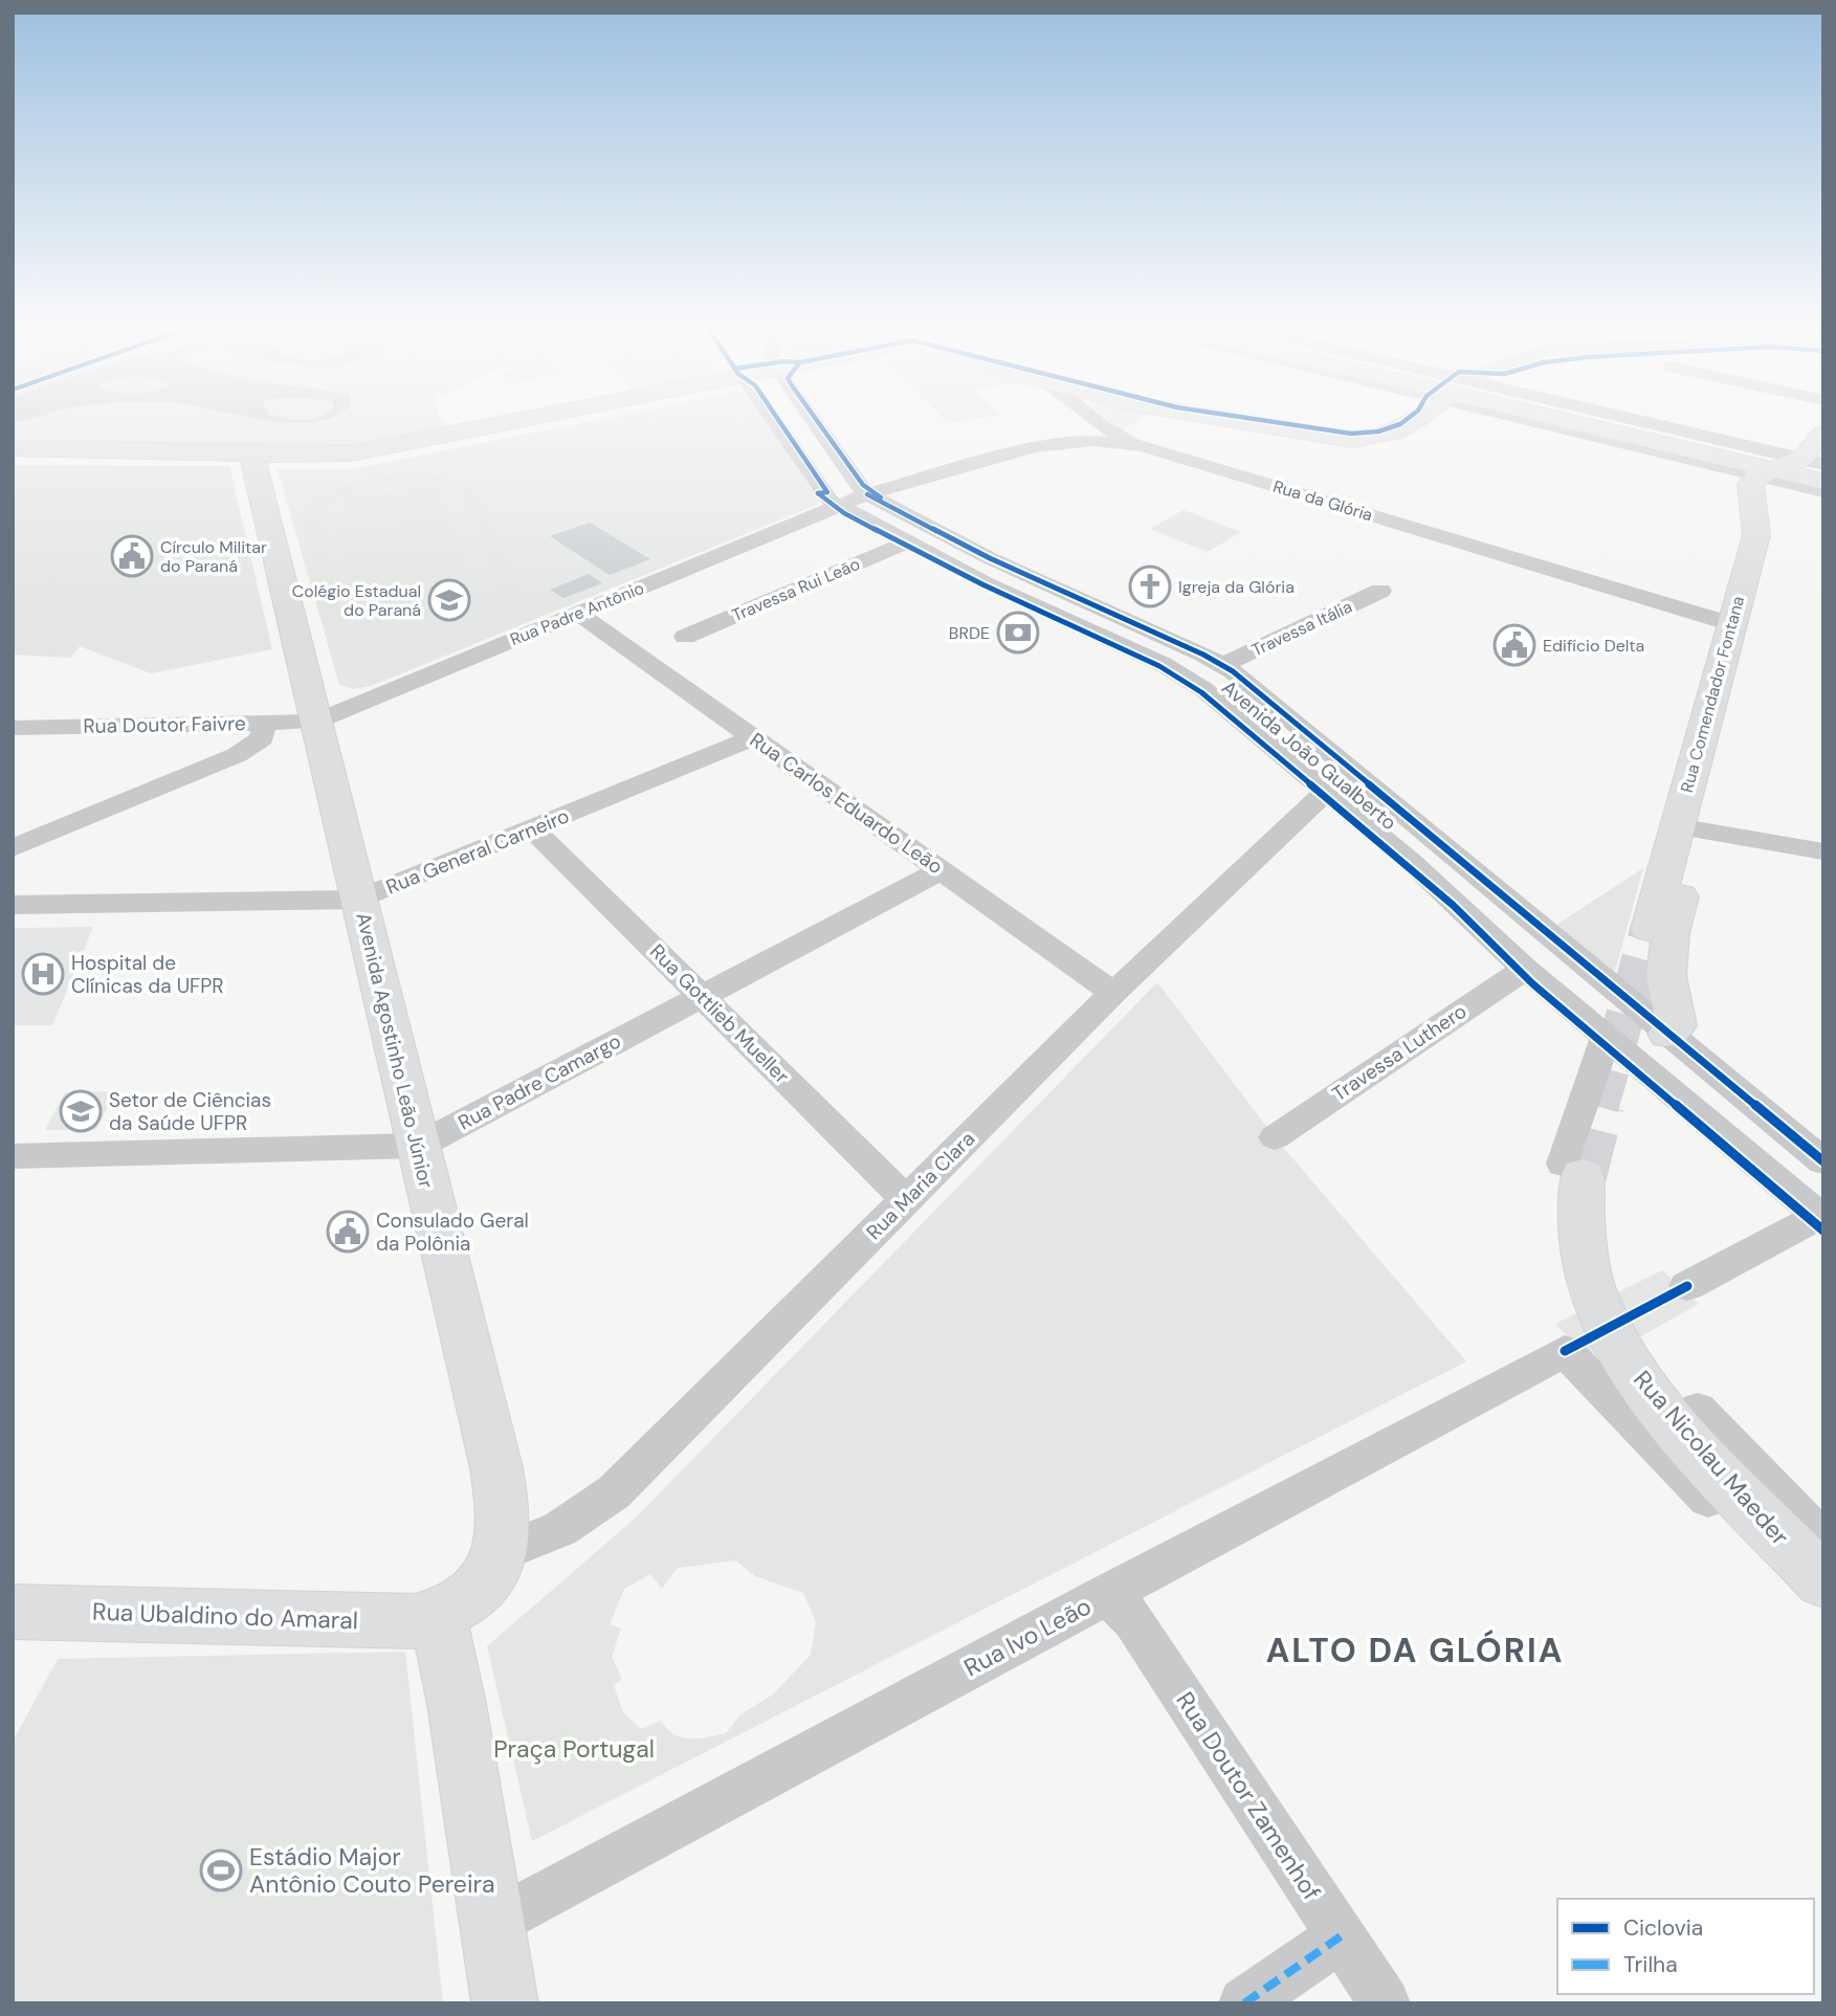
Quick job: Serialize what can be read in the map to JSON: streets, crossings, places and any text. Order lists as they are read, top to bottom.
{
  "streets": {
    "main road": [
      "Rua Comendador Fontana",
      "Avenida Agostinho Leão Júnior",
      "Rua Nicolau Maeder",
      "Rua Ubaldino do Amaral"
    ],
    "street": [
      "Rua da Glória",
      "Travessa Rui Leão",
      "Rua Padre Antônio",
      "Travessa Itália",
      "Rua Doutor Faivre",
      "Avenida João Gualberto",
      "Rua Carlos Eduardo Leão",
      "Rua General Carneiro",
      "Rua Gottlieb Mueller",
      "Travessa Luthero",
      "Rua Padre Camargo",
      "Rua Maria Clara",
      "Rua Ivo Leão",
      "Rua Doutor Zamenhof"
    ]
  },
  "crossings": [
    ["Rua da Glória", "Rua Padre Antônio"],
    ["Rua da Glória", "Rua Comendador Fontana"],
    ["Rua da Glória", "Avenida João Gualberto"],
    ["Travessa Rui Leão", "Avenida João Gualberto"],
    ["Rua Padre Antônio", "Rua Doutor Faivre"],
    ["Rua Padre Antônio", "Avenida João Gualberto"],
    ["Rua Padre Antônio", "Rua Carlos Eduardo Leão"],
    ["Rua Padre Antônio", "Avenida Agostinho Leão Júnior"],
    ["Travessa Itália", "Avenida João Gualberto"],
    ["Rua Doutor Faivre", "Avenida Agostinho Leão Júnior"],
    ["Avenida João Gualberto", "Travessa Luthero"],
    ["Avenida João Gualberto", "Rua Maria Clara"],
    ["Rua Carlos Eduardo Leão", "Rua General Carneiro"],
    ["Rua Carlos Eduardo Leão", "Rua Padre Camargo"],
    ["Rua Carlos Eduardo Leão", "Rua Maria Clara"],
    ["Rua General Carneiro", "Rua Gottlieb Mueller"],
    ["Rua General Carneiro", "Avenida Agostinho Leão Júnior"],
    ["Rua Gottlieb Mueller", "Rua Padre Camargo"],
    ["Rua Gottlieb Mueller", "Rua Maria Clara"],
    ["Avenida Agostinho Leão Júnior", "Rua Padre Camargo"],
    ["Avenida Agostinho Leão Júnior", "Rua Maria Clara"],
    ["Rua Nicolau Maeder", "Rua Ivo Leão"],
    ["Rua Ivo Leão", "Rua Doutor Zamenhof"]
  ],
  "districts": ["ALTO DA GLÓRIA"],
  "parks": ["Praça Portugal"],
  "places": {
    "public building": ["Círculo Militar do Paraná", "Edifício Delta", "Consulado Geral da Polônia"],
    "church": ["Igreja da Glória"],
    "school or university": ["Colégio Estadual do Paraná", "Setor de Ciências da Saúde UFPR"],
    "bank": ["BRDE"],
    "hospital": ["Hospital de Clínicas da UFPR"],
    "sports": ["Estádio Major Antônio Couto Pereira"]
  },
  "legend": ["Ciclovia", "Trilha"]
}
